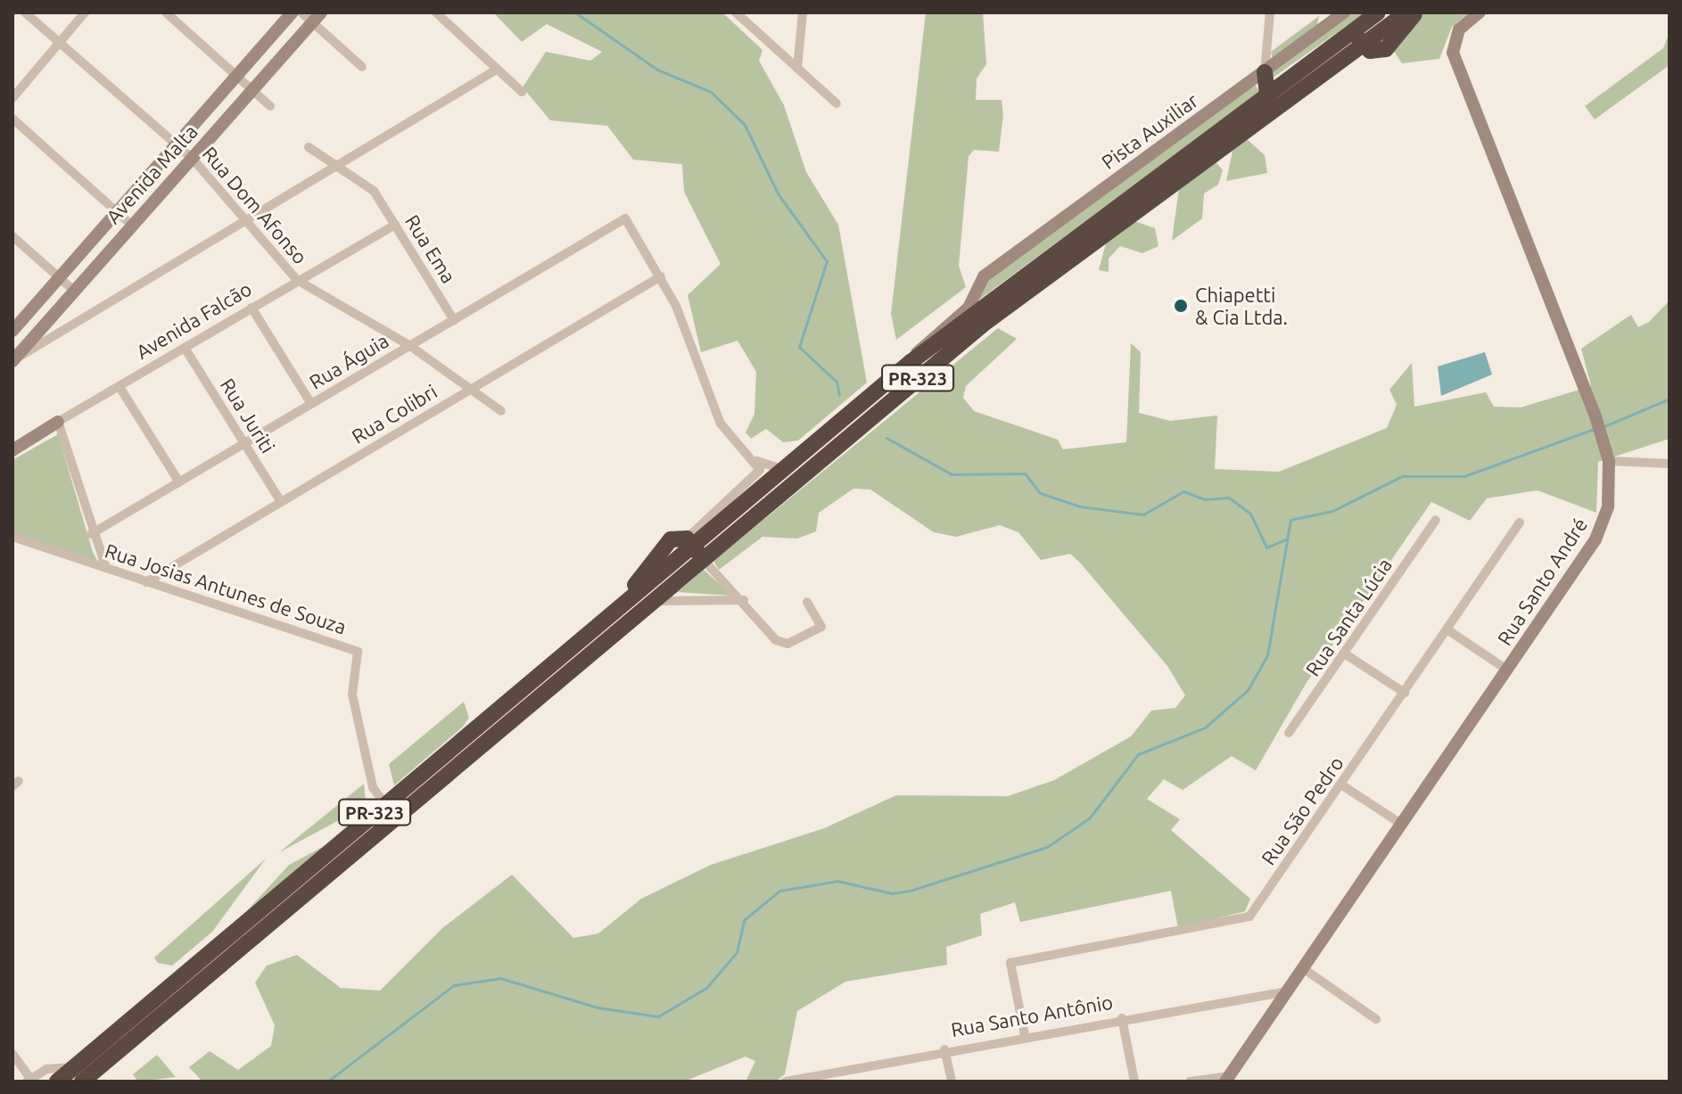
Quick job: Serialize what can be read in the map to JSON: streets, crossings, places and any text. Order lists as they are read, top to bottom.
{
  "streets": {
    "highway": ["PR-323"],
    "street": [
      "Pista Auxiliar",
      "Avenida Malta",
      "Rua Dom Afonso",
      "Rua Ema",
      "Avenida Falcão",
      "Rua Águia",
      "Rua Colibri",
      "Rua Juriti",
      "Rua Santo André",
      "Rua Josias Antunes de Souza",
      "Rua Santa Lúcia",
      "Rua São Pedro",
      "Rua Santo Antônio"
    ]
  },
  "crossings": [
    ["Pista Auxiliar", "PR-323"],
    ["Avenida Malta", "Rua Dom Afonso"],
    ["Rua Dom Afonso", "Avenida Falcão"],
    ["Rua Dom Afonso", "Rua Águia"],
    ["Rua Dom Afonso", "Rua Colibri"],
    ["Rua Ema", "Avenida Falcão"],
    ["Rua Ema", "Rua Águia"],
    ["Avenida Falcão", "Rua Juriti"],
    ["Rua Águia", "Rua Colibri"],
    ["Rua Águia", "Rua Juriti"],
    ["PR-323", "Rua Josias Antunes de Souza"],
    ["Rua Colibri", "Rua Juriti"],
    ["Rua Colibri", "Rua Josias Antunes de Souza"],
    ["Rua Santo André", "Rua Santo Antônio"],
    ["Rua São Pedro", "Rua Santo Antônio"]
  ],
  "places": ["Chiapetti & Cia Ltda."]
}
